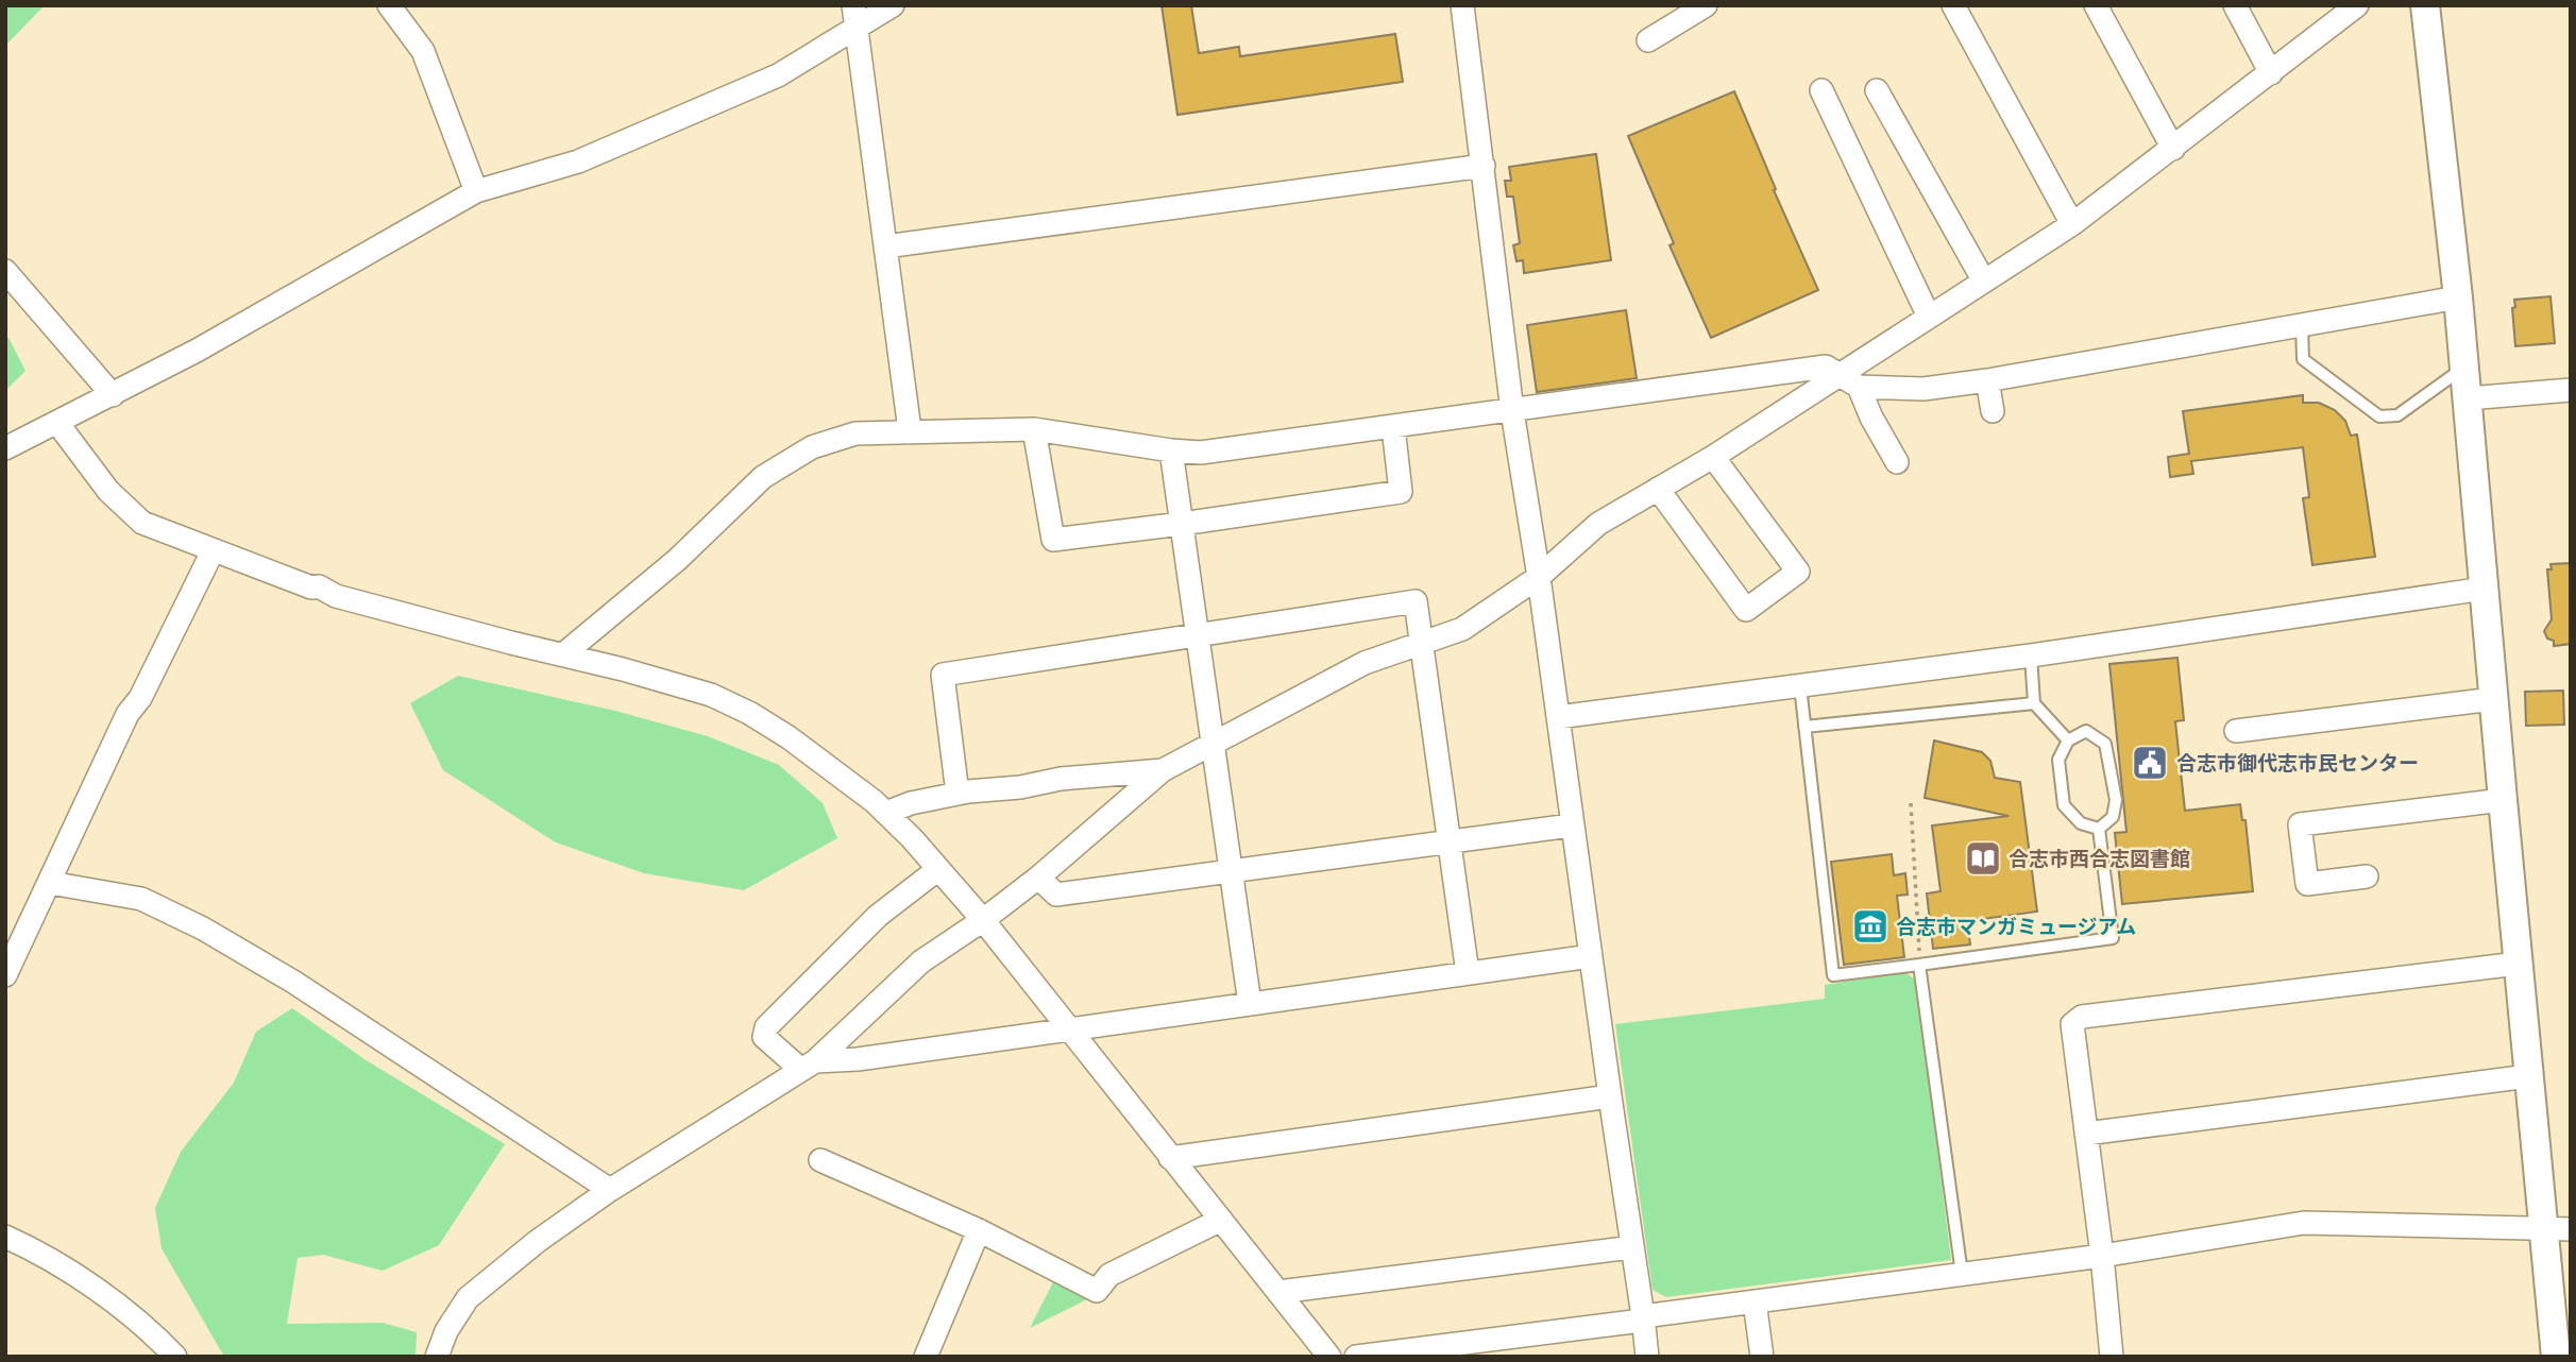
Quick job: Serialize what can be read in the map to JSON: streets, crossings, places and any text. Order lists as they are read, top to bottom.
{
  "places": {
    "public building": ["合志市御代志市民センター"],
    "library": ["合志市西合志図書館"],
    "museum": ["合志市マンガミュージアム"]
  }
}
